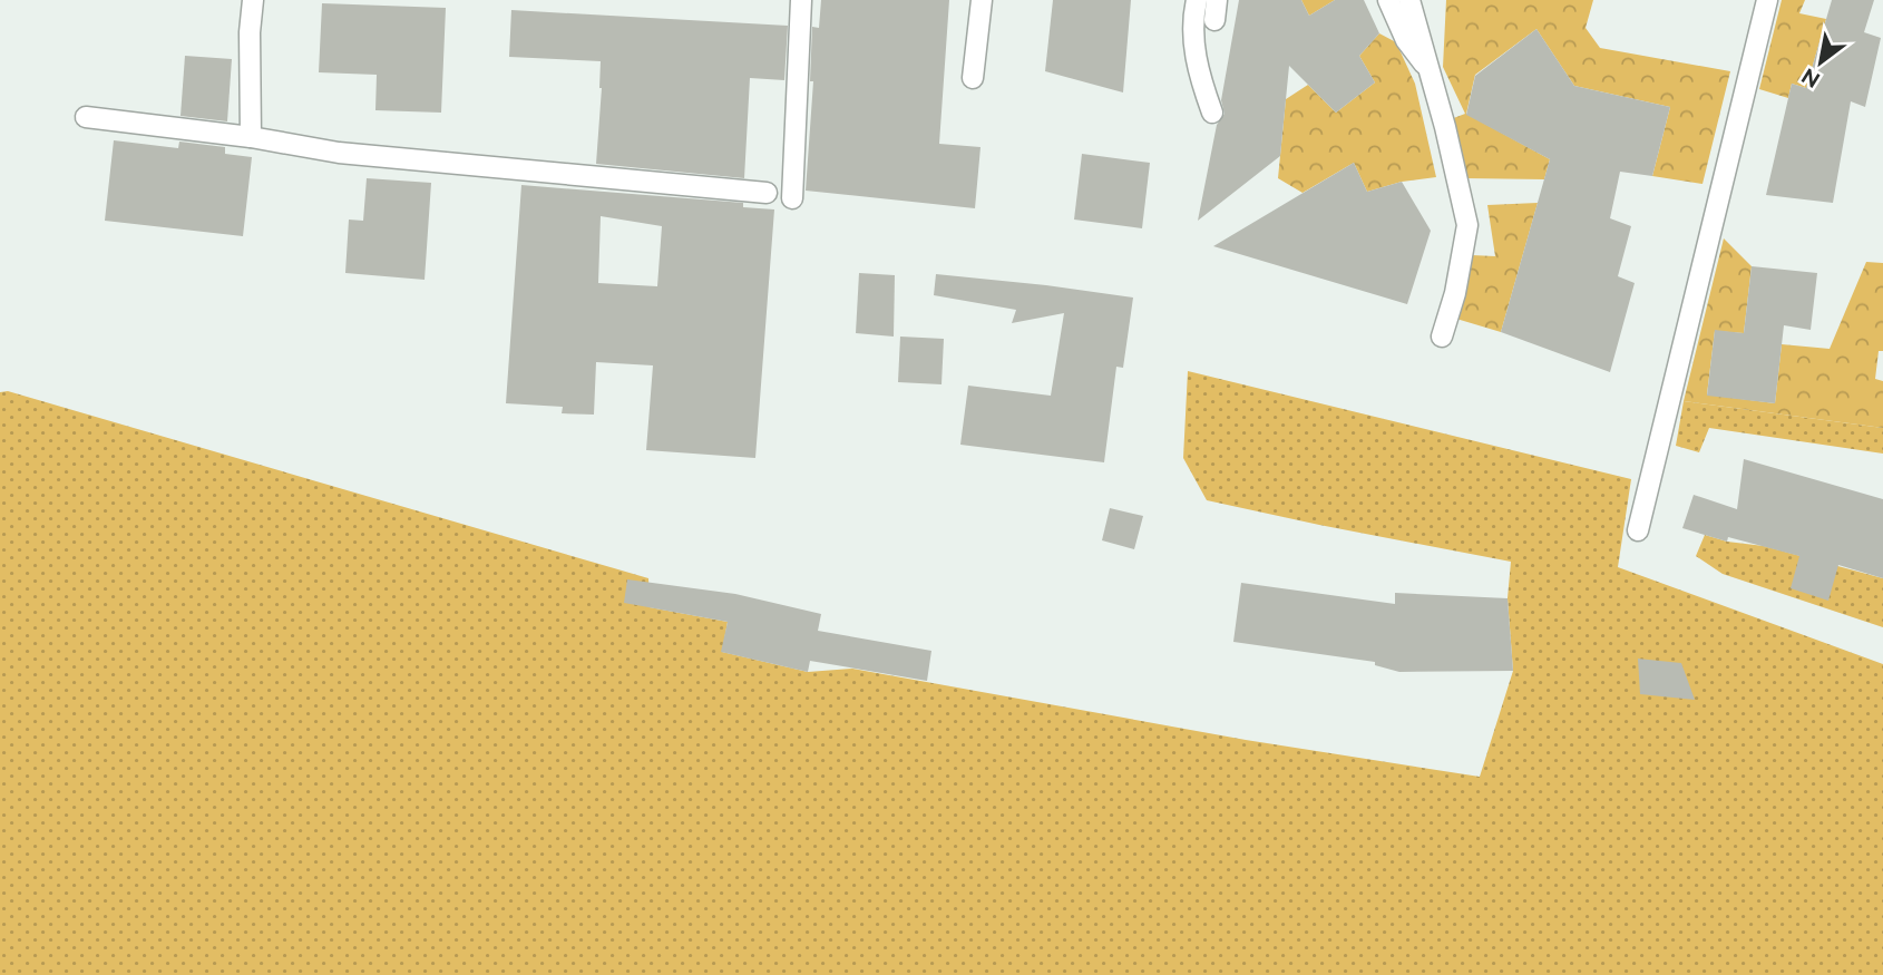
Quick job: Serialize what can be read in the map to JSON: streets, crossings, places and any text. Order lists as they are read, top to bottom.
{
  "north": "bottom left"
}
